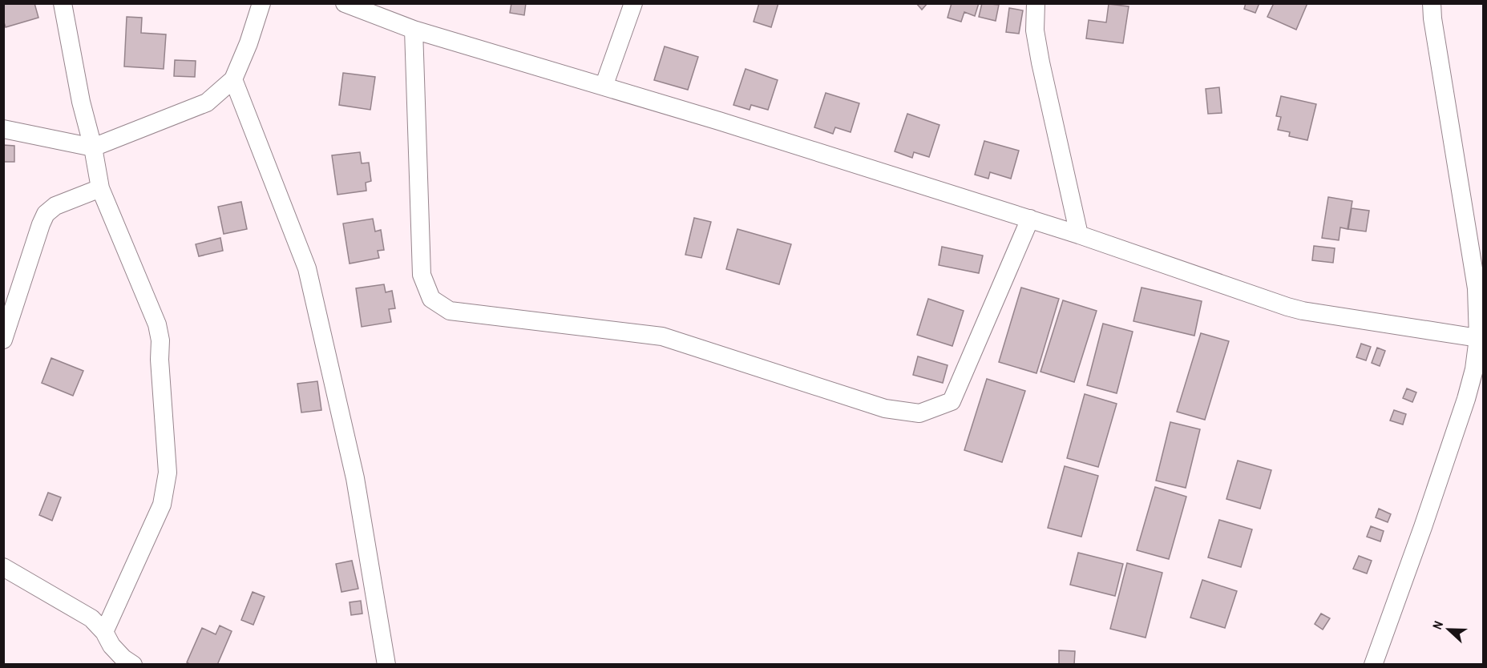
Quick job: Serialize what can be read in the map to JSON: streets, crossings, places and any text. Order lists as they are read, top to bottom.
{
  "north": "left"
}
